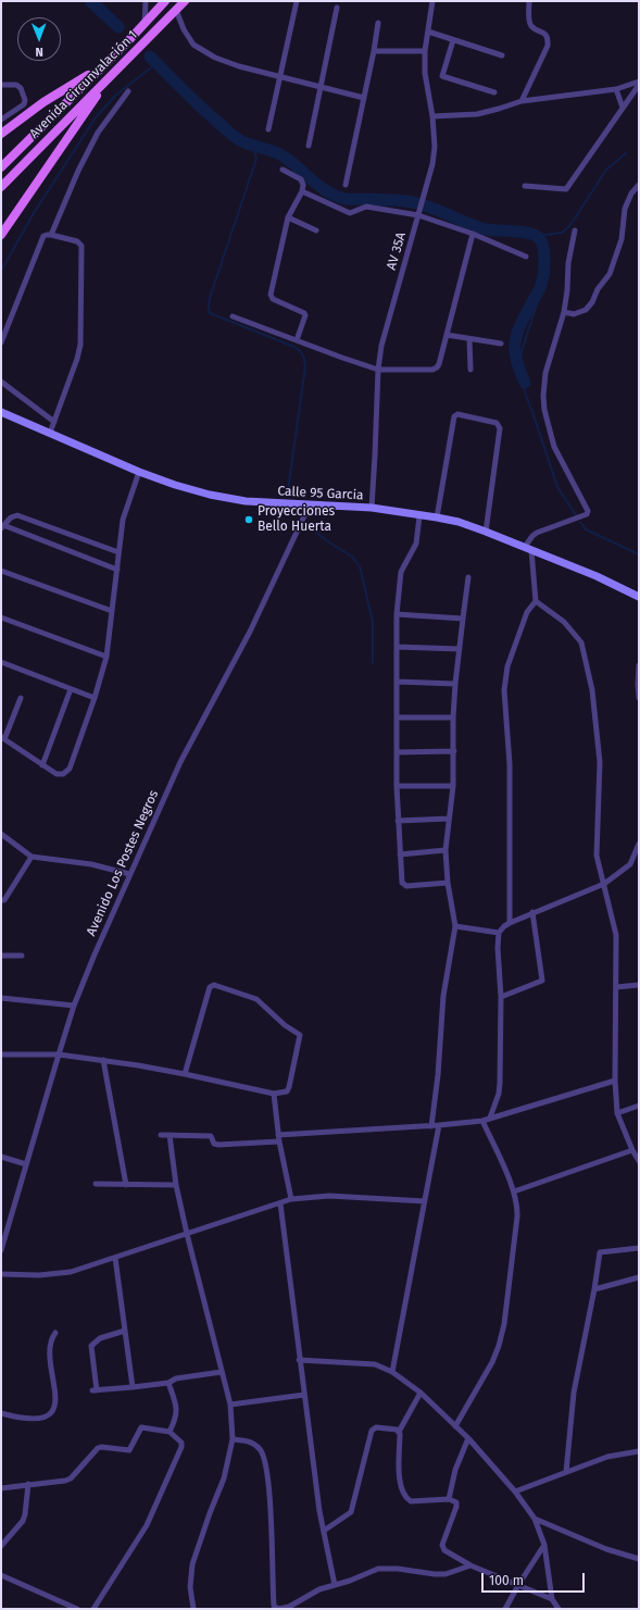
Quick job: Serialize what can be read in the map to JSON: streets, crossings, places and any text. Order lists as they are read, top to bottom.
{
  "streets": {
    "main road": ["Avenida Circunvalación 1"],
    "street": ["AV 35A", "Calle 95 Garcia", "Avenido Los Postes Negros"]
  },
  "crossings": [
    ["AV 35A", "Calle 95 Garcia"],
    ["Calle 95 Garcia", "Avenido Los Postes Negros"]
  ],
  "places": ["Proyecciones Bello Huerta"],
  "scale_bar": "100 m",
  "north": "bottom"
}
